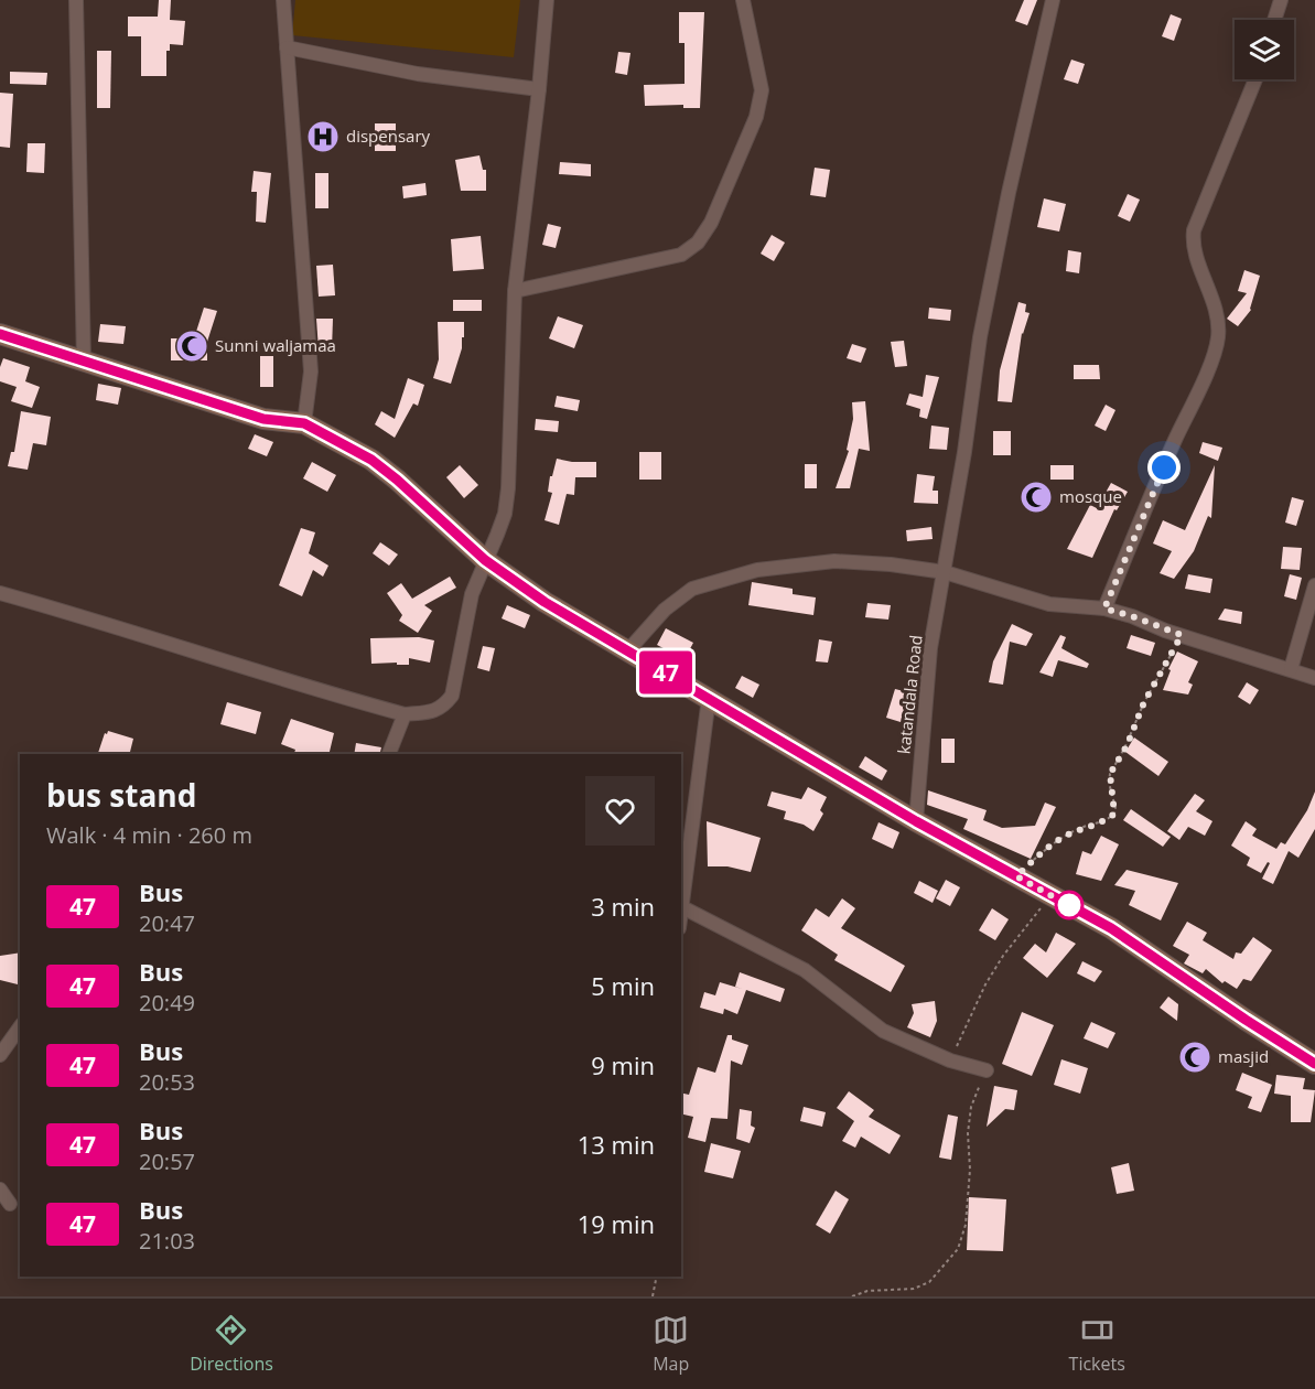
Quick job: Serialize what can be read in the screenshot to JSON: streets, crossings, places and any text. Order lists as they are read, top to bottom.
{
  "streets": {
    "street": ["katandala Road"]
  },
  "places": {
    "hospital": ["dispensary"],
    "mosque": ["Sunni waljamaa", "mosque", "masjid"]
  },
  "lines": ["bus line 47"],
  "page": {
    "on_map": "47",
    "heading": ["bus stand", "Walk · 4 min · 260 m"],
    "list": [
      {
        "mark": "47",
        "name": "Bus",
        "note": "20:47",
        "value": "3 min"
      },
      {
        "mark": "47",
        "name": "Bus",
        "note": "20:49",
        "value": "5 min"
      },
      {
        "mark": "47",
        "name": "Bus",
        "note": "20:53",
        "value": "9 min"
      },
      {
        "mark": "47",
        "name": "Bus",
        "note": "20:57",
        "value": "13 min"
      },
      {
        "mark": "47",
        "name": "Bus",
        "note": "21:03",
        "value": "19 min"
      }
    ],
    "tabs": ["Directions", "Map", "Tickets"]
  }
}
